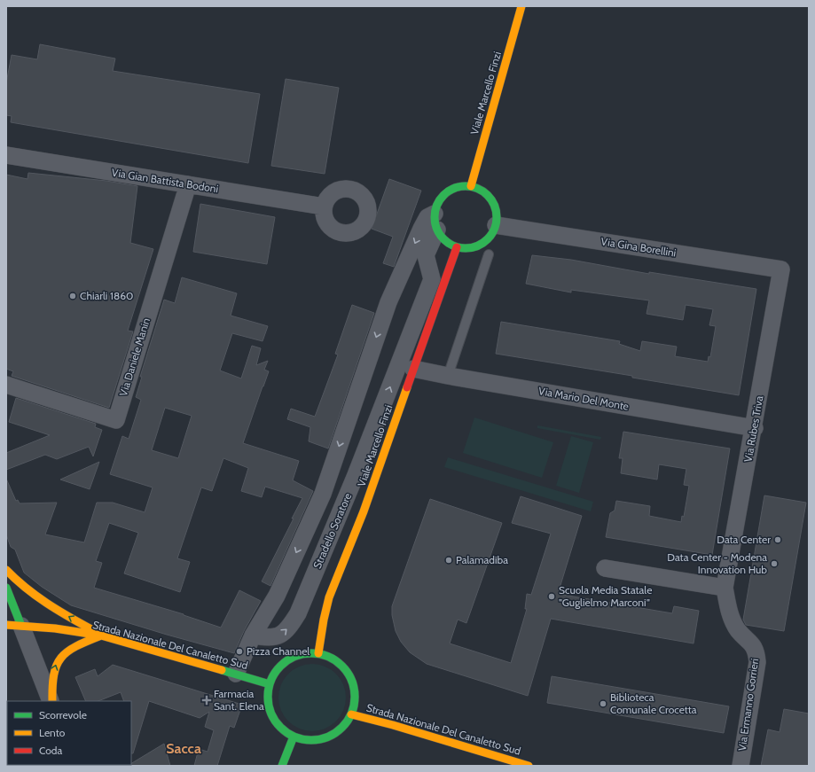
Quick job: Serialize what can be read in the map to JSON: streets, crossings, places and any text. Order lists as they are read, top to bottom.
{
  "streets": {
    "street": [
      "Viale Marcello Finzi",
      "Via Gian Battista Bodoni",
      "Via Gina Borellini",
      "Via Daniele Manin",
      "Via Mario Del Monte",
      "Via Rubes Triva",
      "Stradello Soratore",
      "Strada Nazionale Del Canaletto Sud",
      "Via Ermanno Gorrieri"
    ]
  },
  "crossings": [
    ["Viale Marcello Finzi", "Via Gina Borellini"],
    ["Viale Marcello Finzi", "Via Mario Del Monte"],
    ["Viale Marcello Finzi", "Strada Nazionale Del Canaletto Sud"],
    ["Via Gian Battista Bodoni", "Via Daniele Manin"],
    ["Via Gina Borellini", "Via Rubes Triva"],
    ["Via Mario Del Monte", "Via Rubes Triva"],
    ["Via Rubes Triva", "Via Ermanno Gorrieri"]
  ],
  "districts": ["Sacca"],
  "places": {
    "other": [
      "Chiarli 1860",
      "Data Center",
      "Palamadiba",
      "Data Center - Modena Innovation Hub",
      "Scuola Media Statale \"Guglielmo Marconi\"",
      "Pizza Channel",
      "Biblioteca Comunale Crocetta"
    ],
    "health": ["Farmacia Sant. Elena"]
  },
  "legend": ["Scorrevole", "Lento", "Coda"]
}
